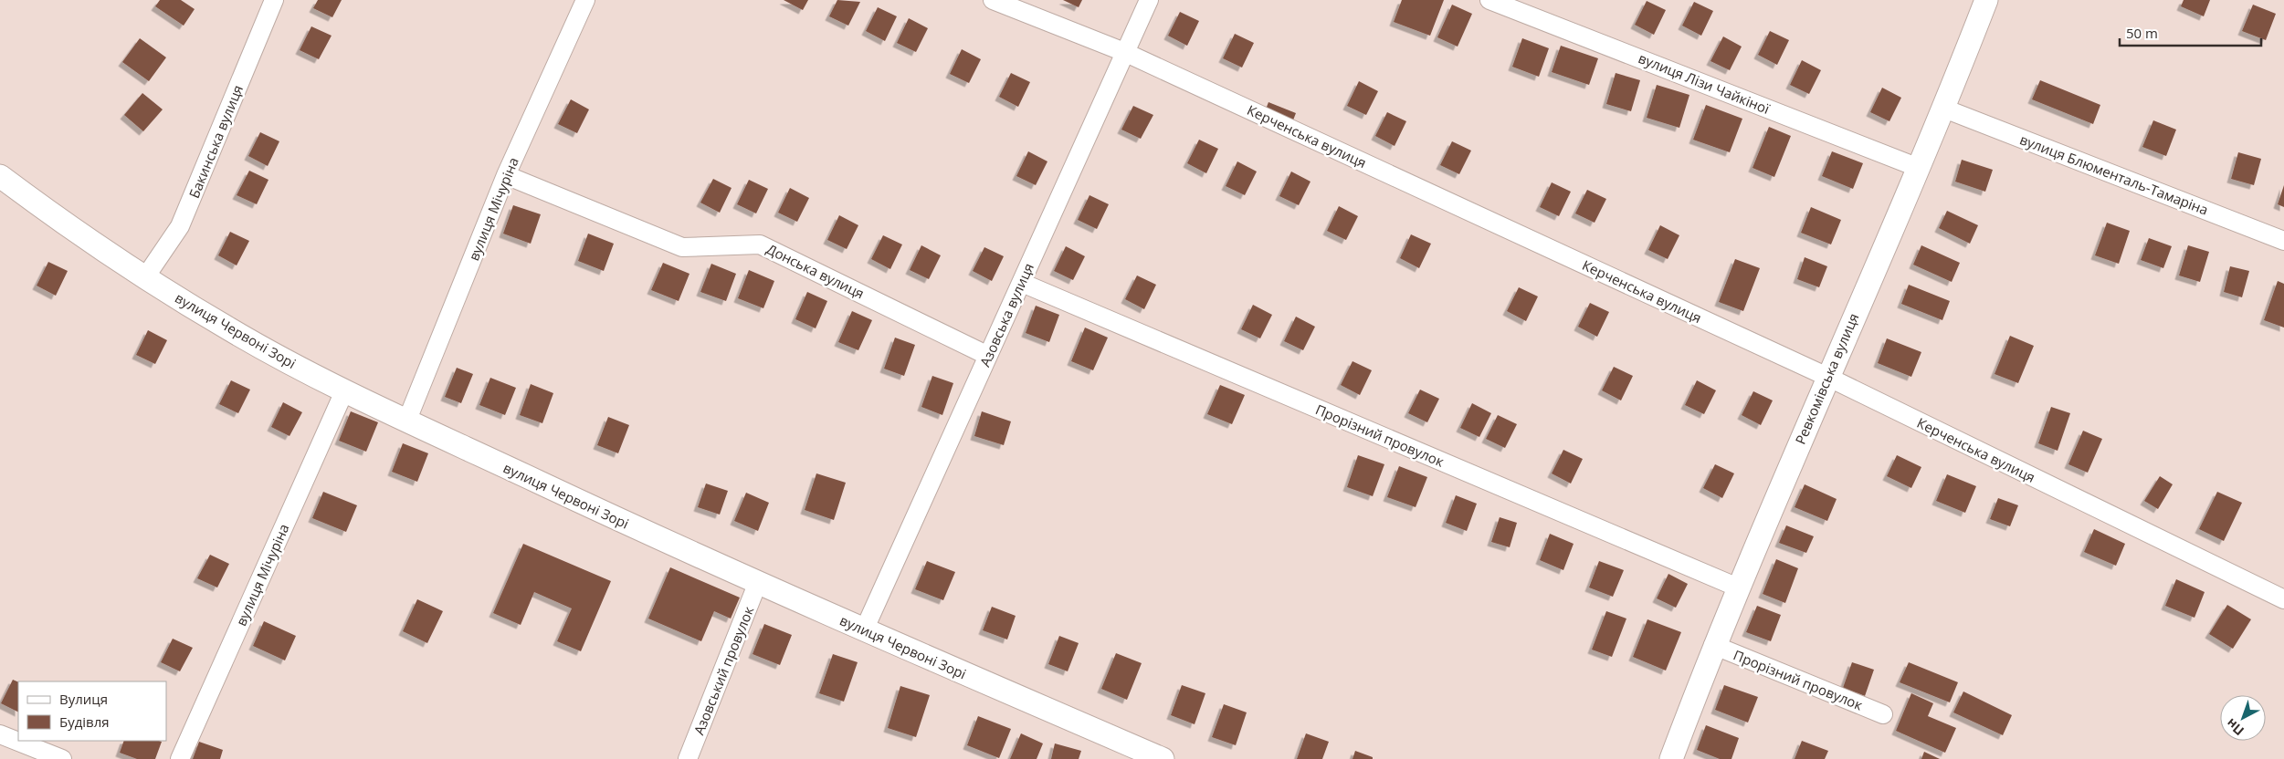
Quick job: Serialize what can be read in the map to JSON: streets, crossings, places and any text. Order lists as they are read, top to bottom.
{
  "streets": {
    "street": [
      "вулиця Лізи Чайкіної",
      "Керченська вулиця",
      "Бакинська вулиця",
      "вулиця Блюменталь-Тамаріна",
      "вулиця Мічуріна",
      "Донська вулиця",
      "Азовська вулиця",
      "вулиця Червоні Зорі",
      "Ревкомівська вулиця",
      "Прорізний провулок",
      "Азовський провулок"
    ]
  },
  "crossings": [
    ["вулиця Лізи Чайкіної", "Ревкомівська вулиця"],
    ["Керченська вулиця", "Азовська вулиця"],
    ["Керченська вулиця", "Ревкомівська вулиця"],
    ["Бакинська вулиця", "вулиця Червоні Зорі"],
    ["вулиця Блюменталь-Тамаріна", "Ревкомівська вулиця"],
    ["вулиця Мічуріна", "Донська вулиця"],
    ["вулиця Мічуріна", "вулиця Червоні Зорі"],
    ["Донська вулиця", "Азовська вулиця"],
    ["Азовська вулиця", "вулиця Червоні Зорі"],
    ["Азовська вулиця", "Прорізний провулок"],
    ["вулиця Червоні Зорі", "Азовський провулок"],
    ["Ревкомівська вулиця", "Прорізний провулок"]
  ],
  "legend": ["Вулиця", "Будівля"],
  "scale_bar": "50 m",
  "north": "bottom left"
}
